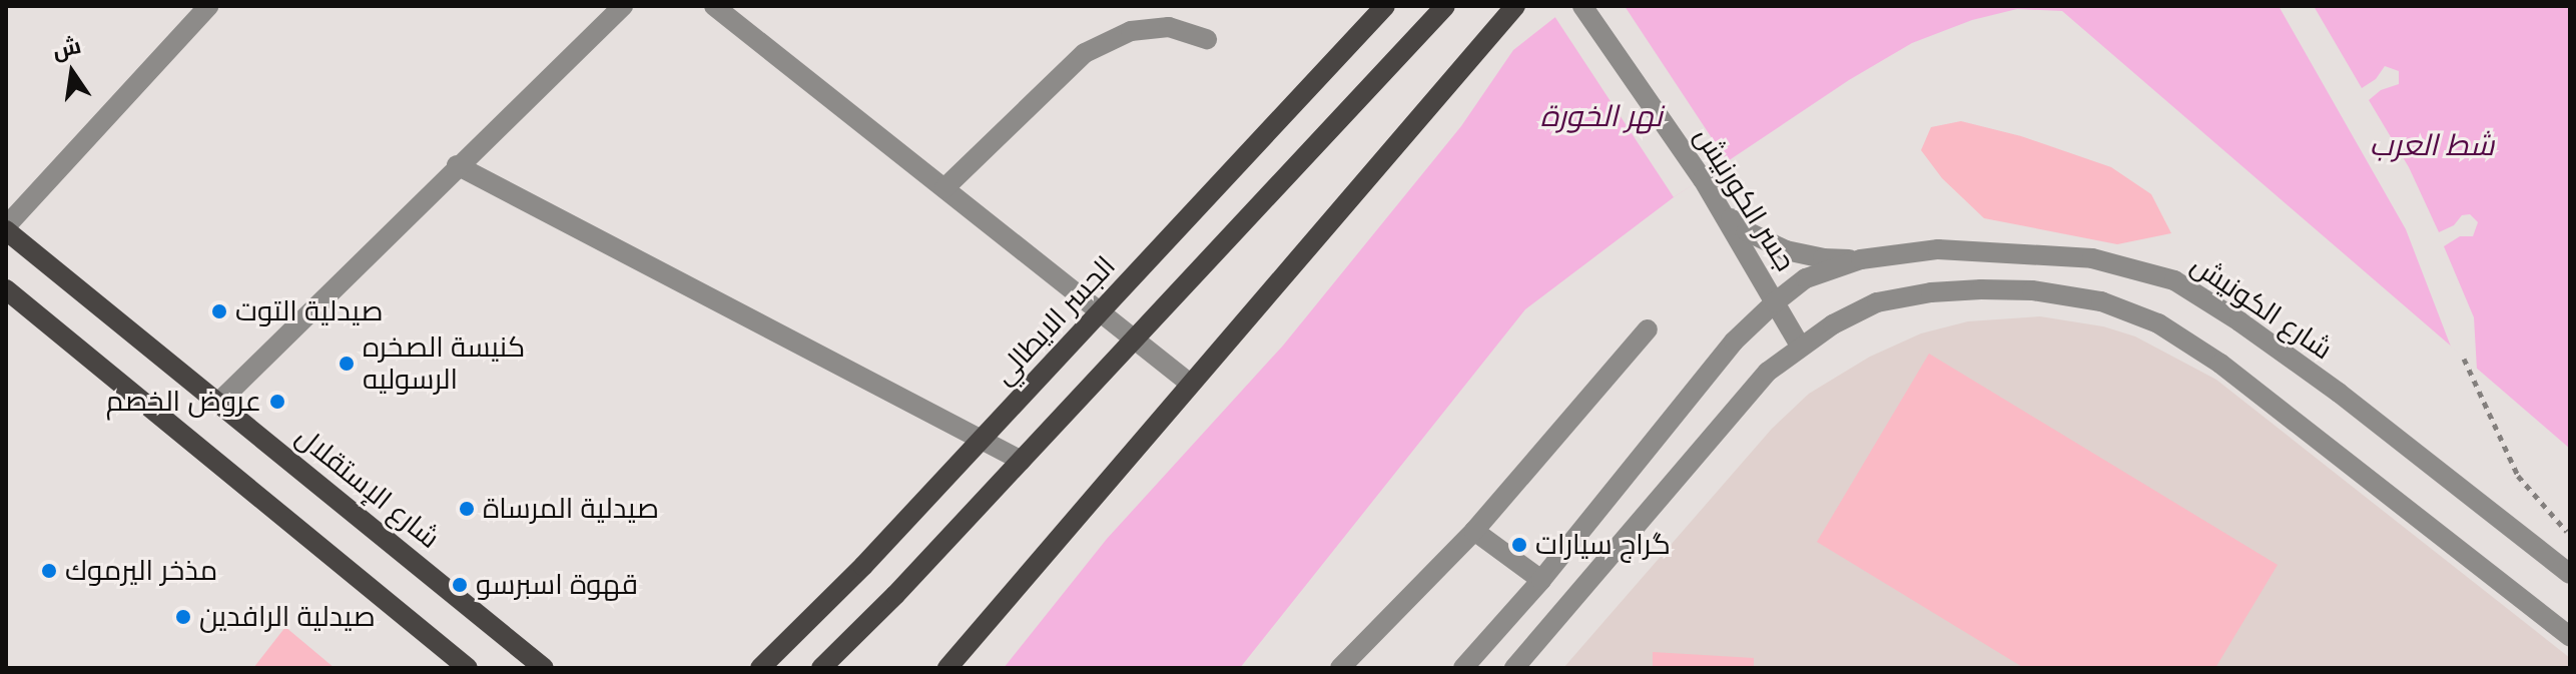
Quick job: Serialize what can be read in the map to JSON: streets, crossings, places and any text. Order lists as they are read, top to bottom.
{
  "streets": {
    "main road": ["الجسر الايطالي", "شارع الإستقلال"],
    "street": ["جسر الكورنيش", "شارع الكونيش"]
  },
  "crossings": [
    ["جسر الكورنيش", "شارع الكونيش"]
  ],
  "water": ["نهر الخورة", "شط العرب"],
  "places": [
    "صيدلية التوت",
    "كنيسة الصخره الرسوليه",
    "عروض الخصم",
    "صيدلية المرساة",
    "گراج سيارات",
    "مذخر اليرموك",
    "قهوة اسبرسو",
    "صيدلية الرافدين"
  ],
  "north": "top"
}
